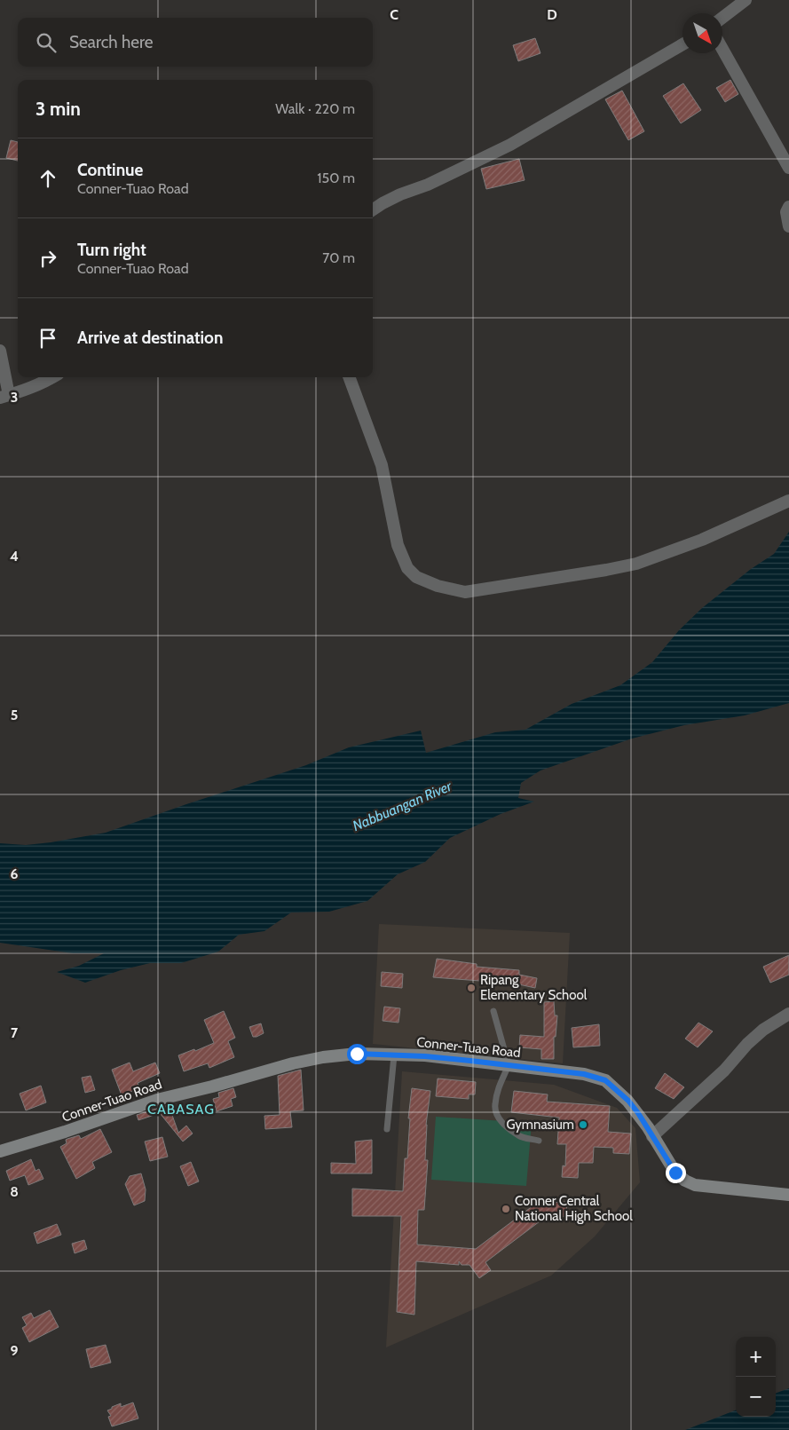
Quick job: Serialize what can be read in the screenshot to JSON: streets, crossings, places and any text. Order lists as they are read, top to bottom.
{
  "streets": {
    "main road": ["Conner-Tuao Road"]
  },
  "districts": ["CABASAG"],
  "water": ["Nabbuangan River"],
  "places": ["Ripang Elementary School", "Gymnasium", "Conner Central National High School"],
  "north": "bottom right",
  "page": {
    "search": "Search here",
    "heading": ["3 min", "Walk · 220 m"],
    "list": [
      ["Continue", "Conner-Tuao Road", "150 m"],
      ["Turn right", "Conner-Tuao Road", "70 m"],
      "Arrive at destination"
    ],
    "map_buttons": ["+", "−"]
  },
  "grid": {
    "columns": ["C", "D"],
    "rows": [
      "3",
      "4",
      "5",
      "6",
      "7",
      "8",
      "9"
    ]
  }
}
